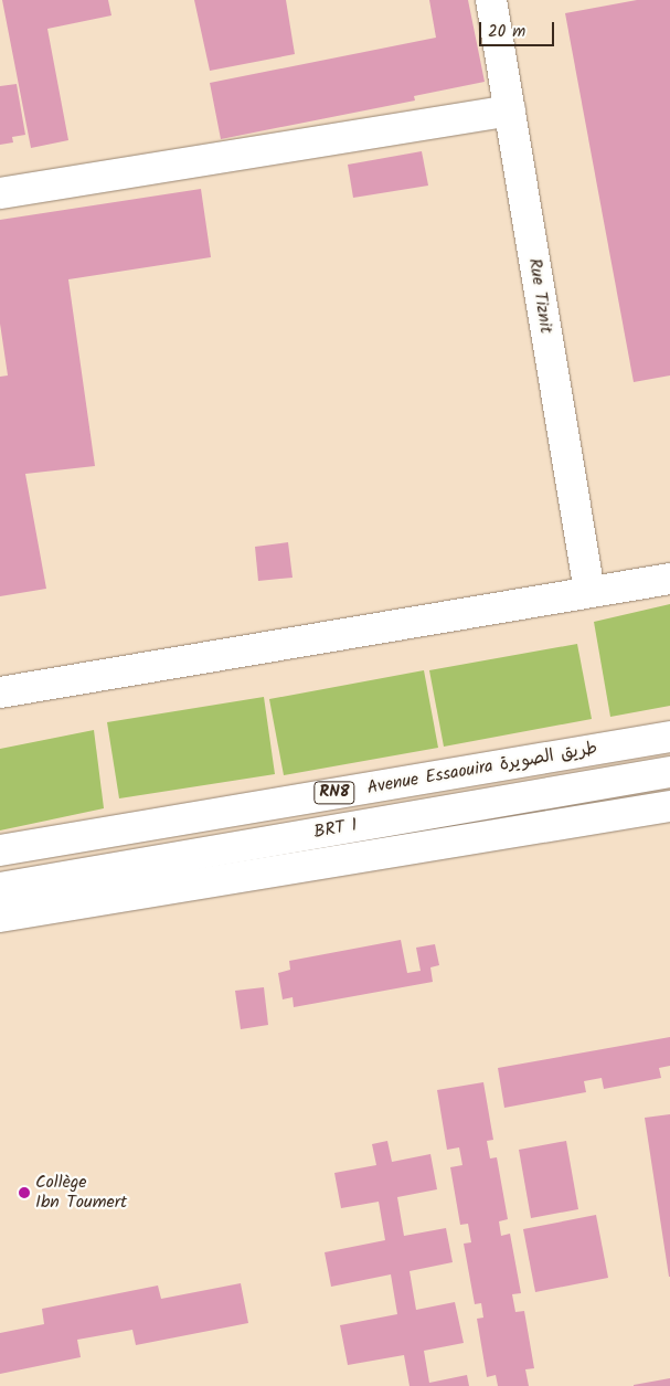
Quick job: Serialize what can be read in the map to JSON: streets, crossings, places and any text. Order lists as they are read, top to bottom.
{
  "streets": {
    "street": [
      "Rue Tiznit",
      "Avenue Essaouira طريق الصويرة",
      "RN8",
      "BRT 1"
    ]
  },
  "places": ["Collège Ibn Toumert"],
  "scale_bar": "20 m"
}
